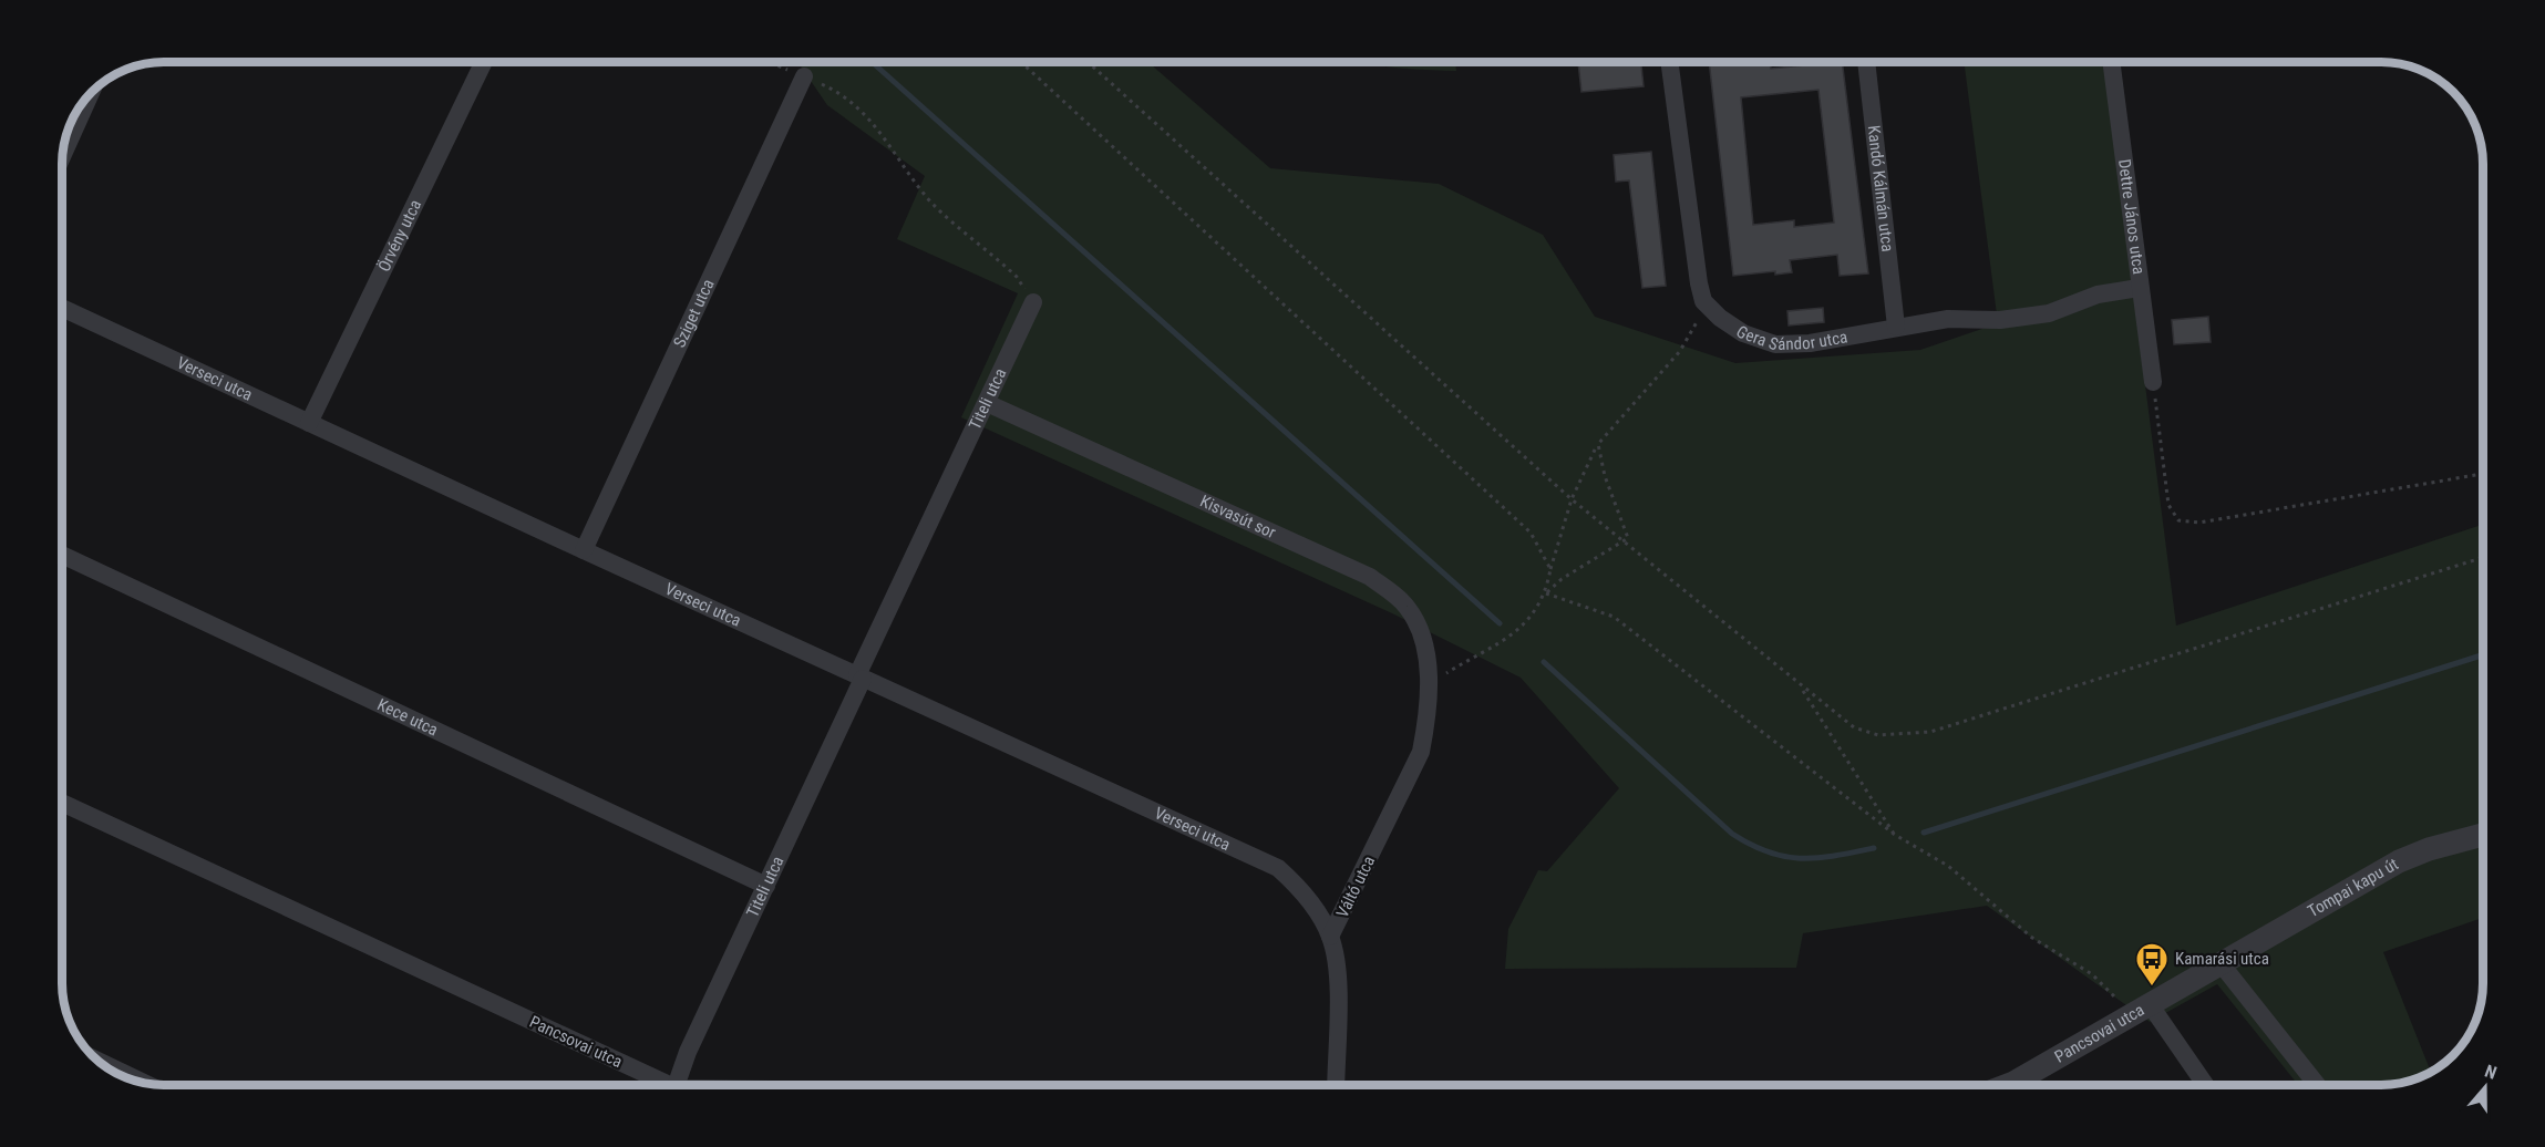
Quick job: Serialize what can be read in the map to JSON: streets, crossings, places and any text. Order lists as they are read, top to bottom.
{
  "streets": {
    "street": [
      "Kandó Kálmán utca",
      "Dettre János utca",
      "Örvény utca",
      "Sziget utca",
      "Gera Sándor utca",
      "Verseci utca",
      "Titeli utca",
      "Kisvasút sor",
      "Kece utca",
      "Váltó utca",
      "Tompai kapu út",
      "Pancsovai utca"
    ]
  },
  "crossings": [
    ["Kandó Kálmán utca", "Gera Sándor utca"],
    ["Dettre János utca", "Gera Sándor utca"],
    ["Örvény utca", "Verseci utca"],
    ["Sziget utca", "Verseci utca"],
    ["Verseci utca", "Titeli utca"],
    ["Verseci utca", "Váltó utca"],
    ["Titeli utca", "Kisvasút sor"],
    ["Titeli utca", "Kece utca"],
    ["Kisvasút sor", "Váltó utca"],
    ["Tompai kapu út", "Pancsovai utca"]
  ],
  "places": {
    "bus stop": ["Kamarási utca"]
  },
  "north": "top"
}
